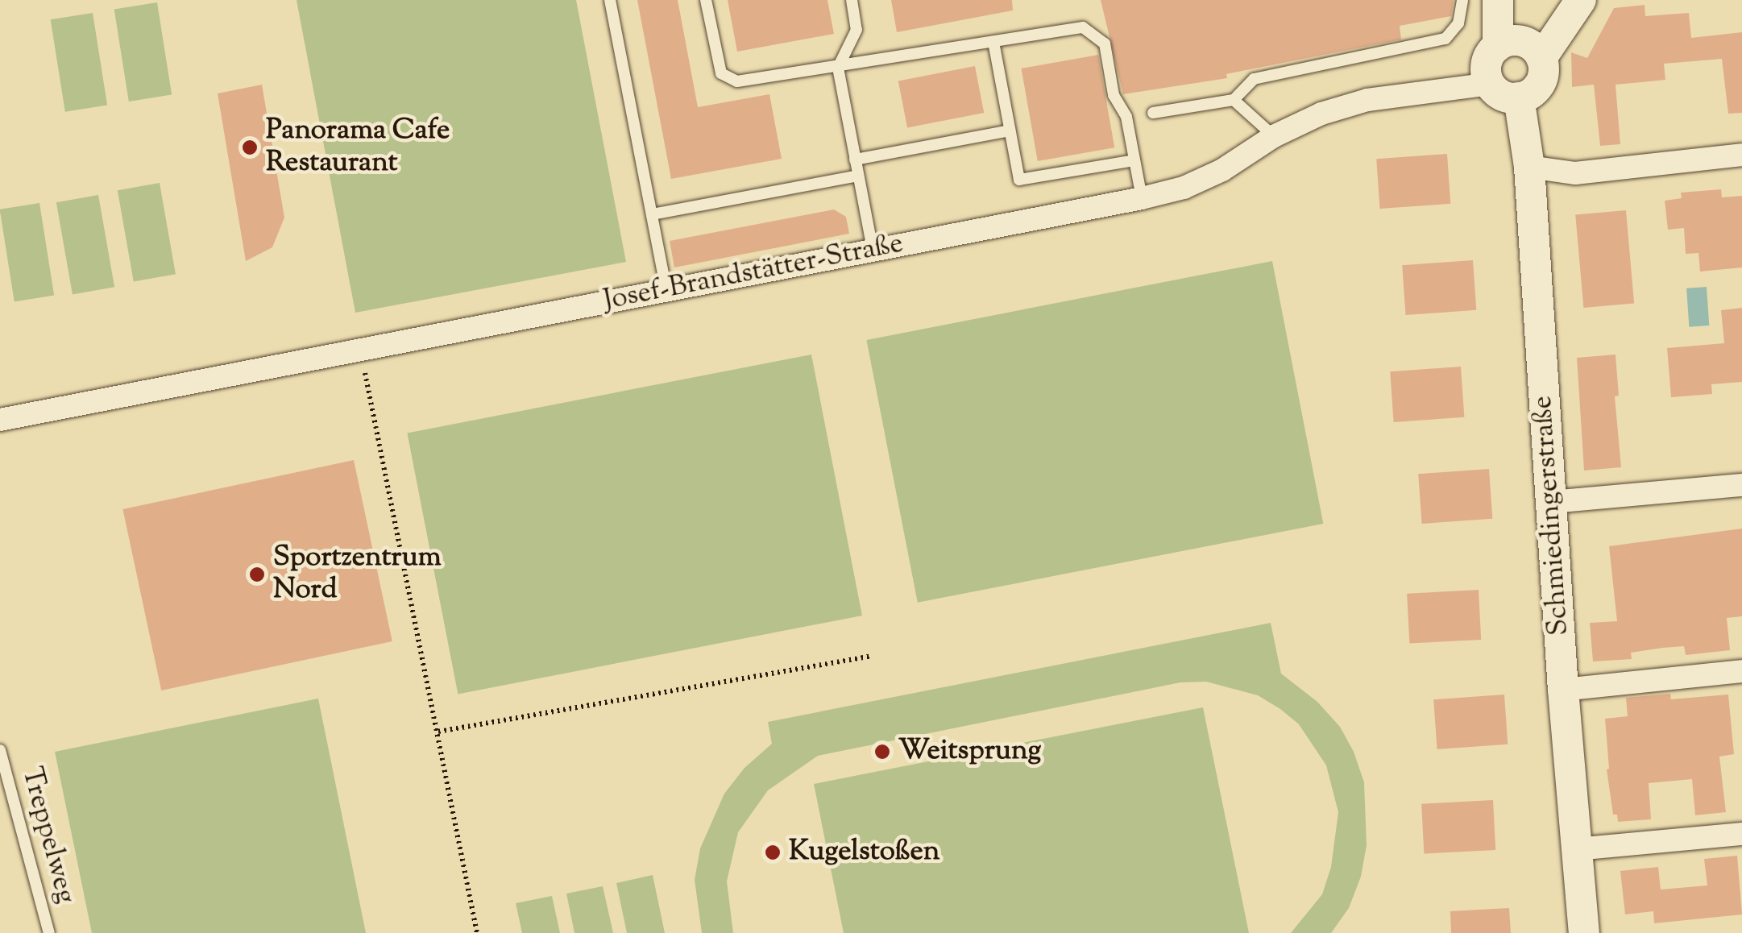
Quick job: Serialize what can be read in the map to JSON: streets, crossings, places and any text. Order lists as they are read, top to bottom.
{
  "streets": {
    "street": ["Josef-Brandstätter-Straße", "Schmiedingerstraße"],
    "lane": ["Treppelweg"]
  },
  "crossings": [
    ["Josef-Brandstätter-Straße", "Schmiedingerstraße"]
  ],
  "places": [
    "Panorama Cafe Restaurant",
    "Sportzentrum Nord",
    "Weitsprung",
    "Kugelstoßen"
  ]
}
